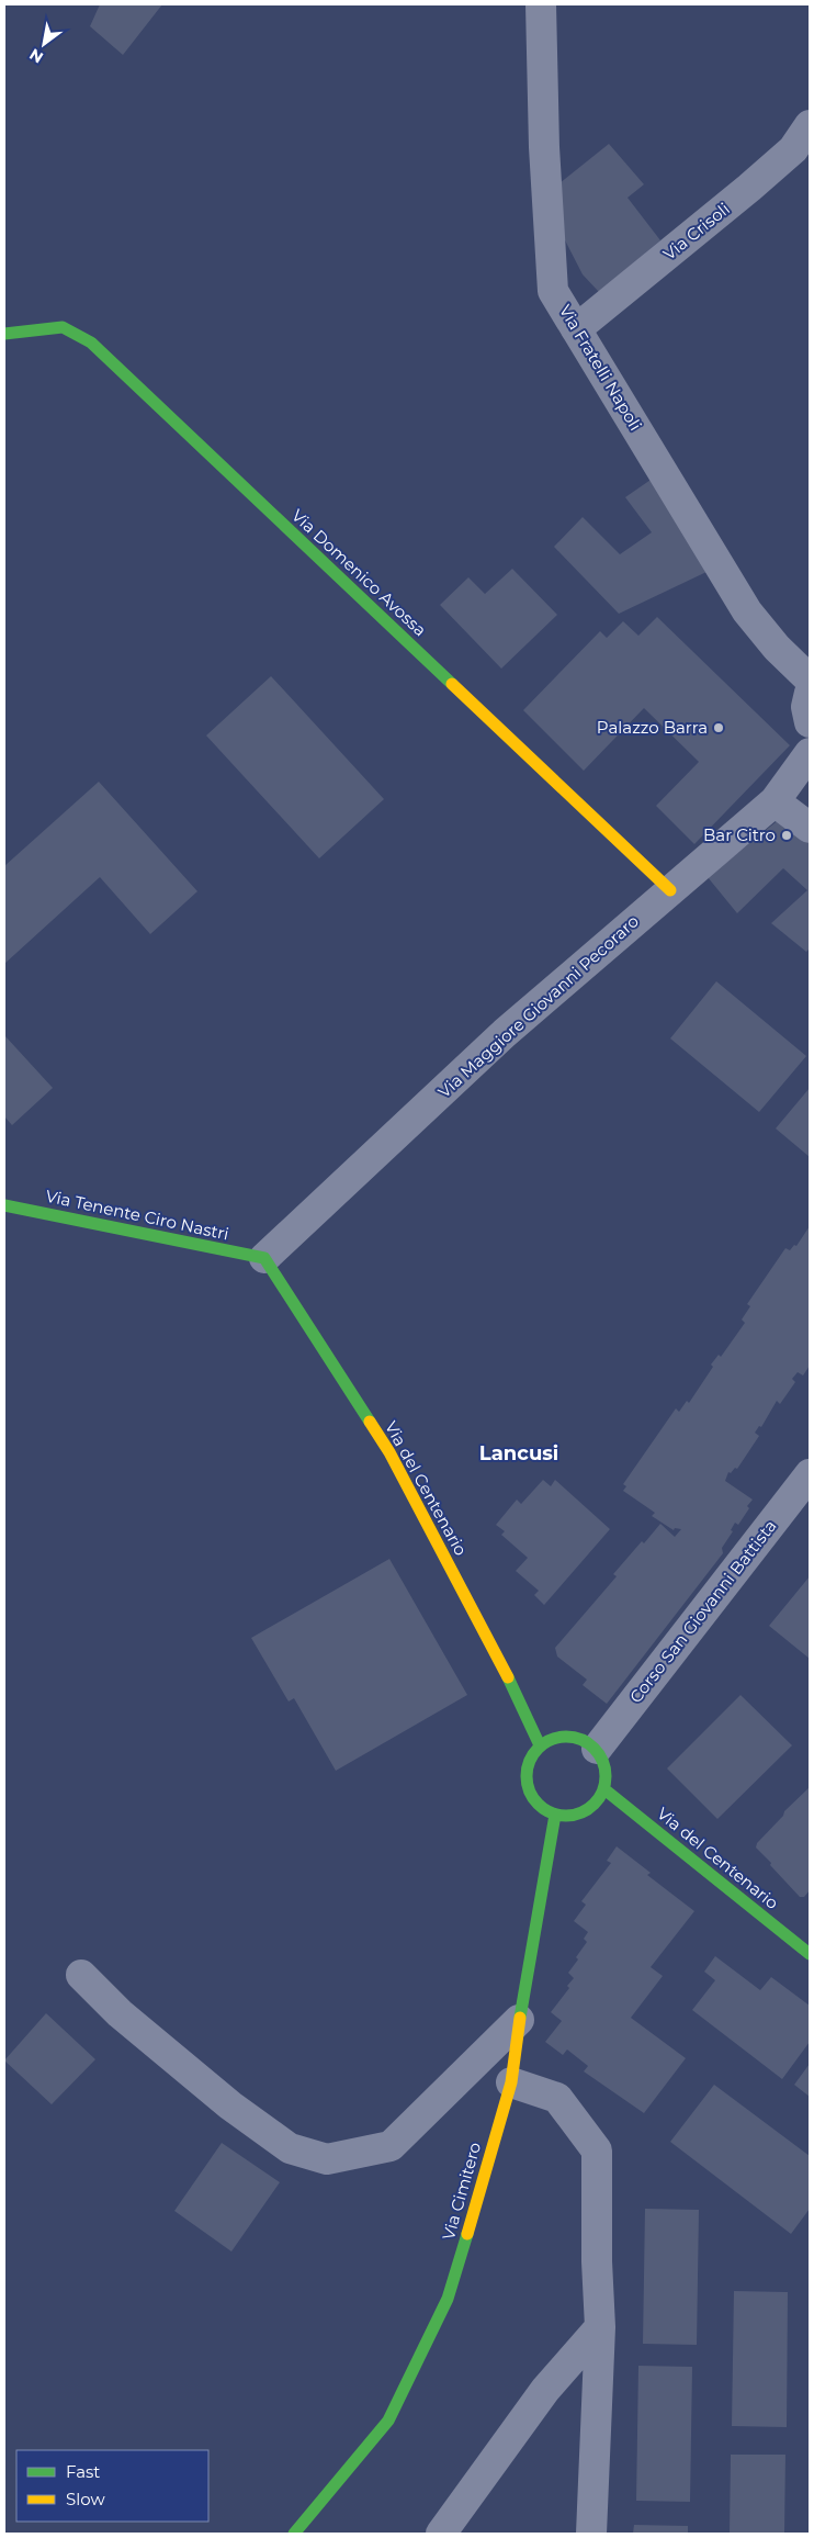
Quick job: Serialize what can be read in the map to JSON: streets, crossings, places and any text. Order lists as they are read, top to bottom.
{
  "streets": {
    "street": [
      "Via Crisoli",
      "Via Fratelli Napoli",
      "Via Domenico Avossa",
      "Via Maggiore Giovanni Pecoraro",
      "Via Tenente Ciro Nastri",
      "Via del Centenario",
      "Corso San Giovanni Battista",
      "Via Cimitero"
    ]
  },
  "crossings": [
    ["Via Crisoli", "Via Fratelli Napoli"],
    ["Via Domenico Avossa", "Via Maggiore Giovanni Pecoraro"],
    ["Via Maggiore Giovanni Pecoraro", "Via Tenente Ciro Nastri"],
    ["Via Maggiore Giovanni Pecoraro", "Via del Centenario"],
    ["Via Tenente Ciro Nastri", "Via del Centenario"],
    ["Via del Centenario", "Corso San Giovanni Battista"],
    ["Via del Centenario", "Via Cimitero"],
    ["Corso San Giovanni Battista", "Via Cimitero"]
  ],
  "districts": ["Lancusi"],
  "places": ["Palazzo Barra", "Bar Citro"],
  "legend": ["Fast", "Slow"],
  "north": "bottom left"
}
